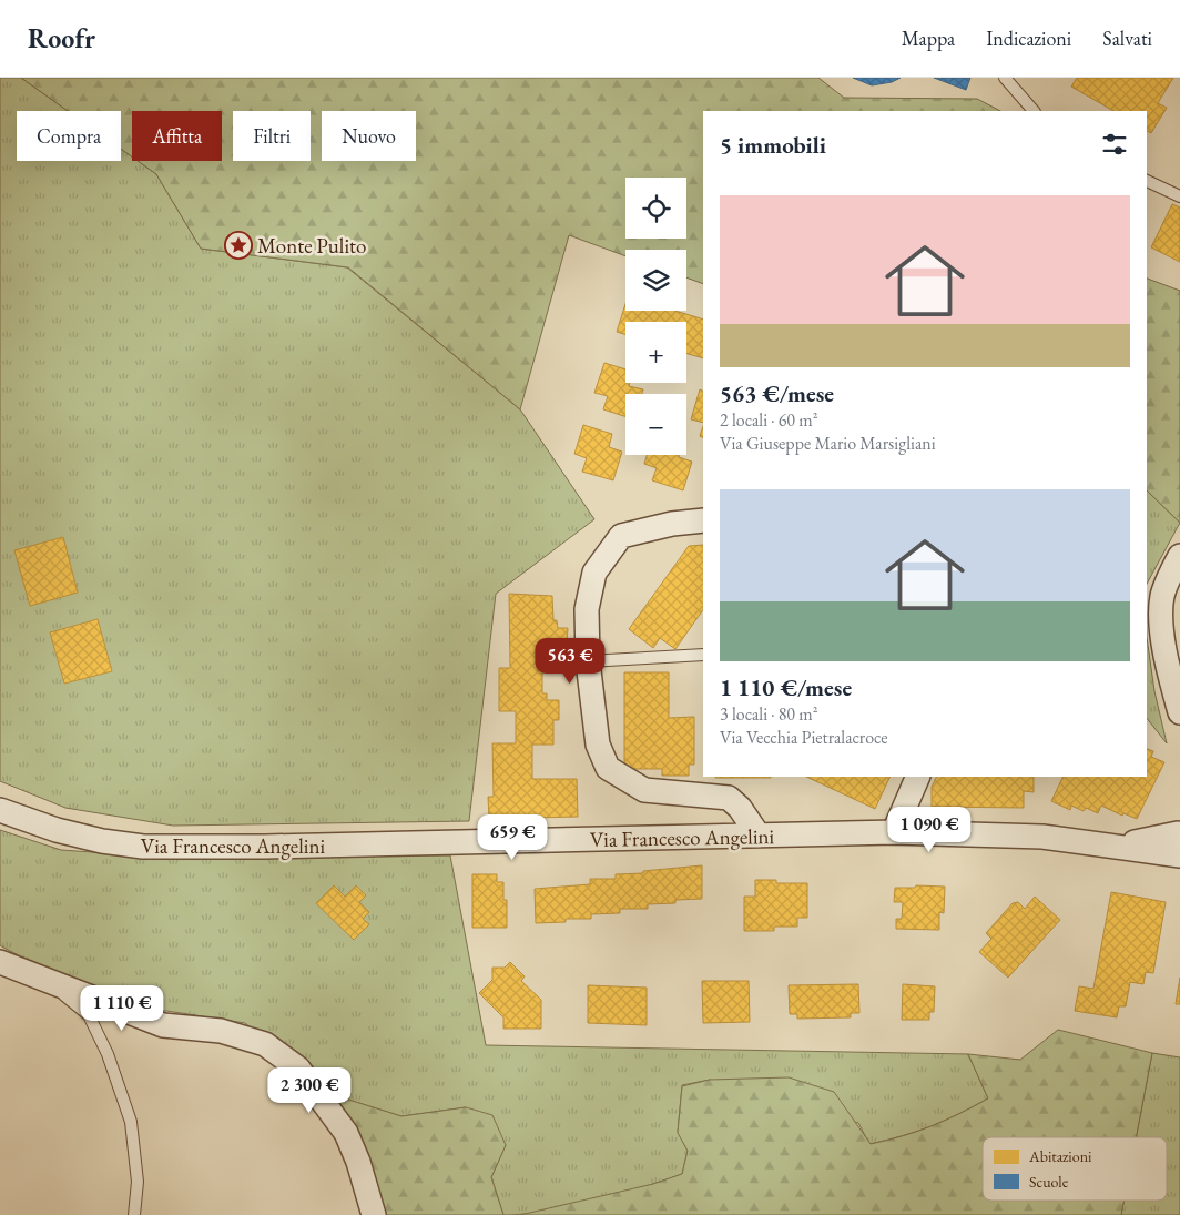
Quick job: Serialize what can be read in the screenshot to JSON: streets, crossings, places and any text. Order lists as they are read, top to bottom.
{
  "streets": {
    "street": ["Via Francesco Angelini"]
  },
  "places": {
    "place": ["Monte Pulito"]
  },
  "legend": ["Abitazioni", "Scuole"],
  "page": {
    "header": "Roofr",
    "nav": ["Mappa", "Indicazioni", "Salvati"],
    "chip": [
      "Compra",
      "Affitta",
      "Filtri",
      "Nuovo"
    ],
    "heading": "5 immobili",
    "map_buttons": ["+", "−"],
    "list": [
      {
        "name": "563 €/mese",
        "note": "2 locali · 60 m² · Via Giuseppe Mario Marsigliani"
      },
      {
        "name": "1 110 €/mese",
        "note": "3 locali · 80 m² · Via Vecchia Pietralacroce"
      }
    ],
    "price": [
      "563 €",
      "1 090 €",
      "659 €",
      "1 110 €",
      "2 300 €"
    ]
  }
}
